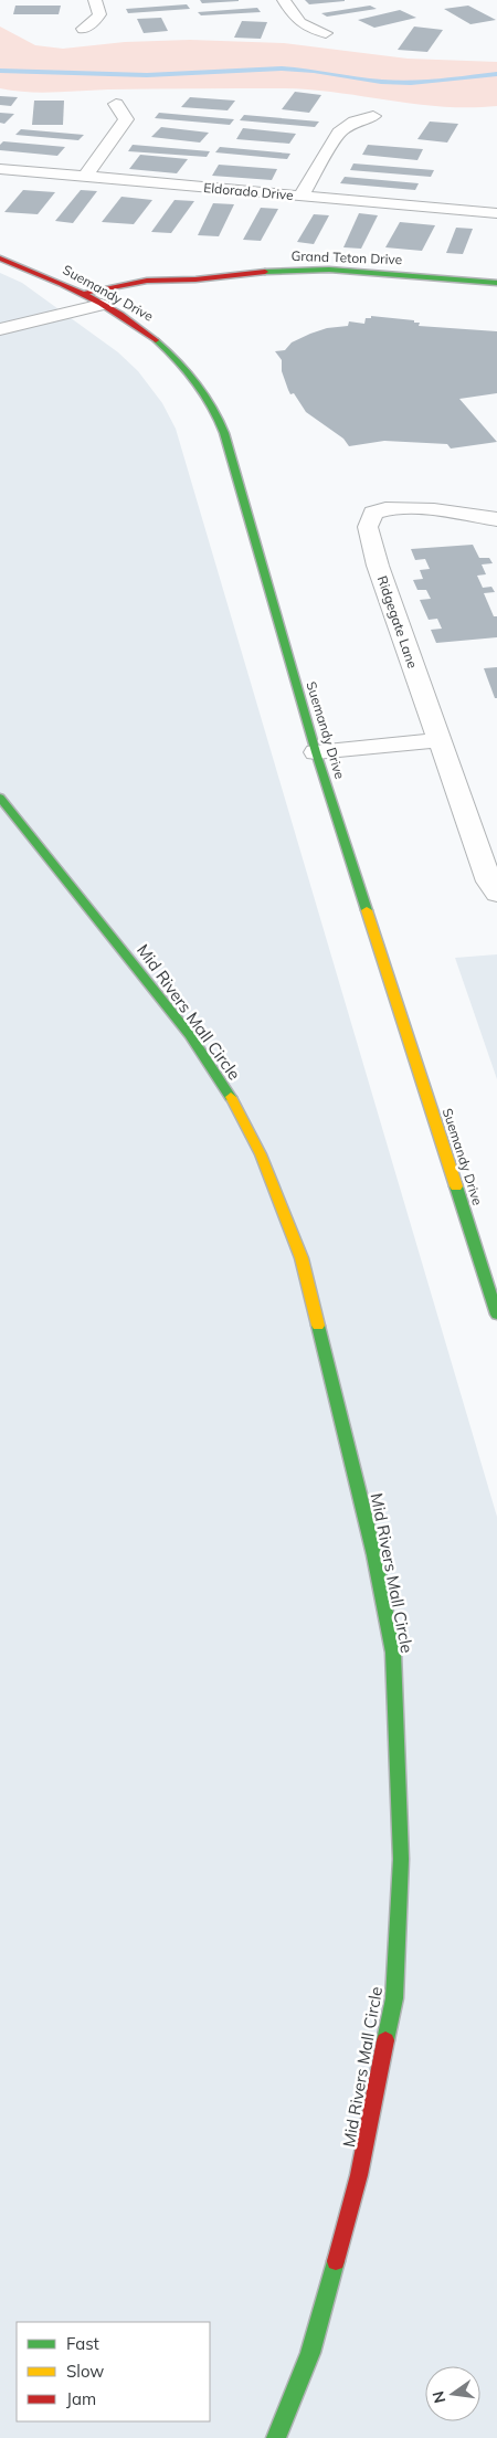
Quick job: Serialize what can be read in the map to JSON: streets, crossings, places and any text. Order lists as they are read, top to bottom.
{
  "streets": {
    "street": [
      "Eldorado Drive",
      "Grand Teton Drive",
      "Suemandy Drive",
      "Ridgegate Lane",
      "Mid Rivers Mall Circle"
    ]
  },
  "crossings": [
    ["Grand Teton Drive", "Suemandy Drive"]
  ],
  "legend": ["Fast", "Slow", "Jam"],
  "north": "left"
}
